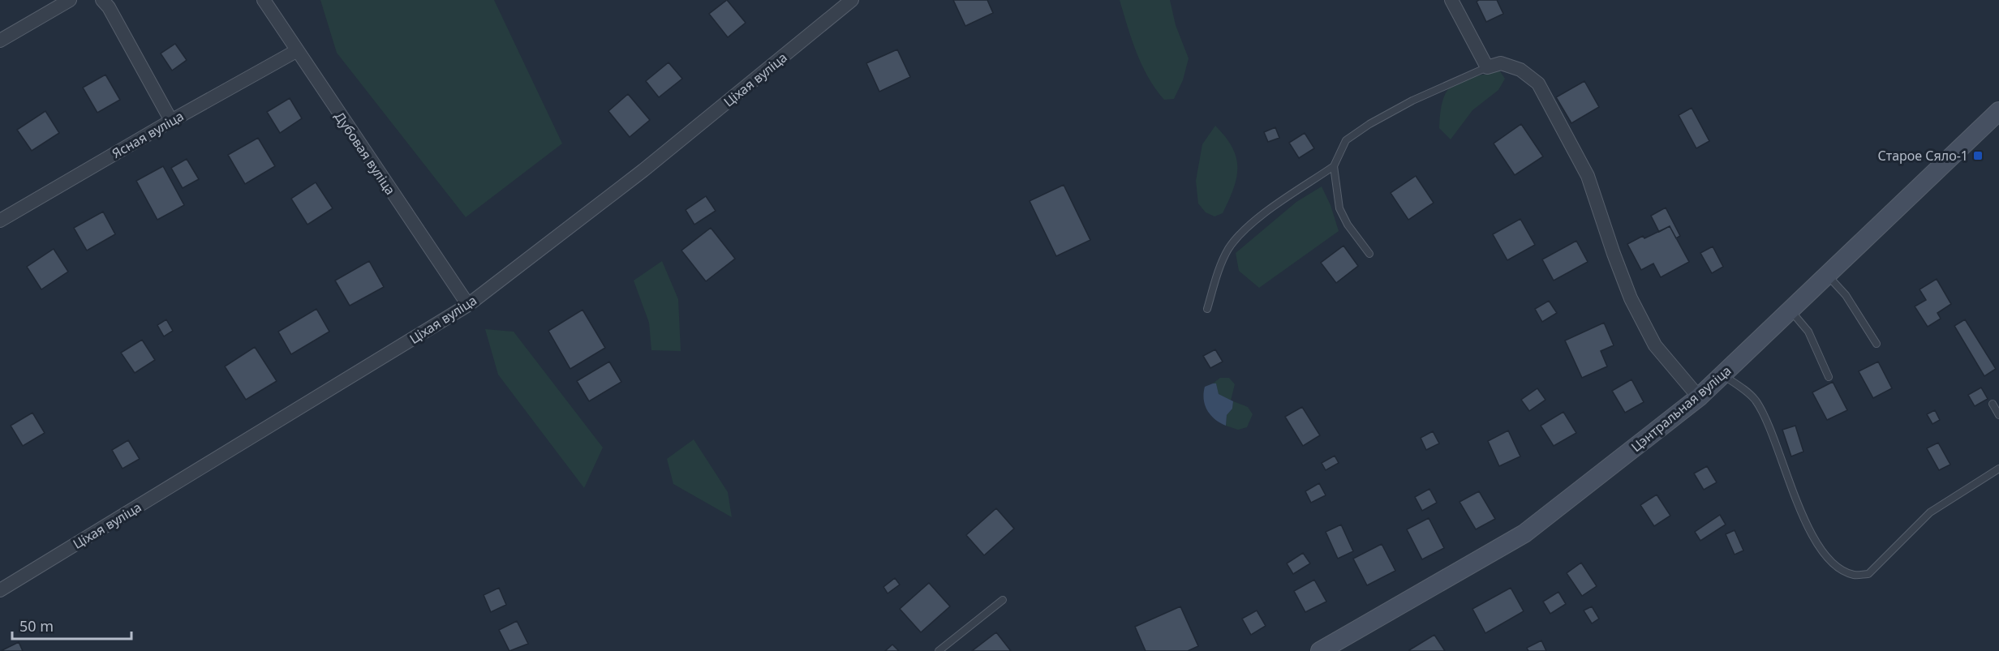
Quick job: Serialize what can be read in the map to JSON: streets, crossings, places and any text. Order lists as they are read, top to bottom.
{
  "streets": {
    "street": [
      "Ціхая вуліца",
      "Ясная вуліца",
      "Дубовая вуліца",
      "Цэнтральная вуліца"
    ]
  },
  "crossings": [
    ["Ціхая вуліца", "Дубовая вуліца"],
    ["Ясная вуліца", "Дубовая вуліца"]
  ],
  "places": {
    "transit": ["Старое Сяло-1"]
  },
  "scale_bar": "50 m"
}
